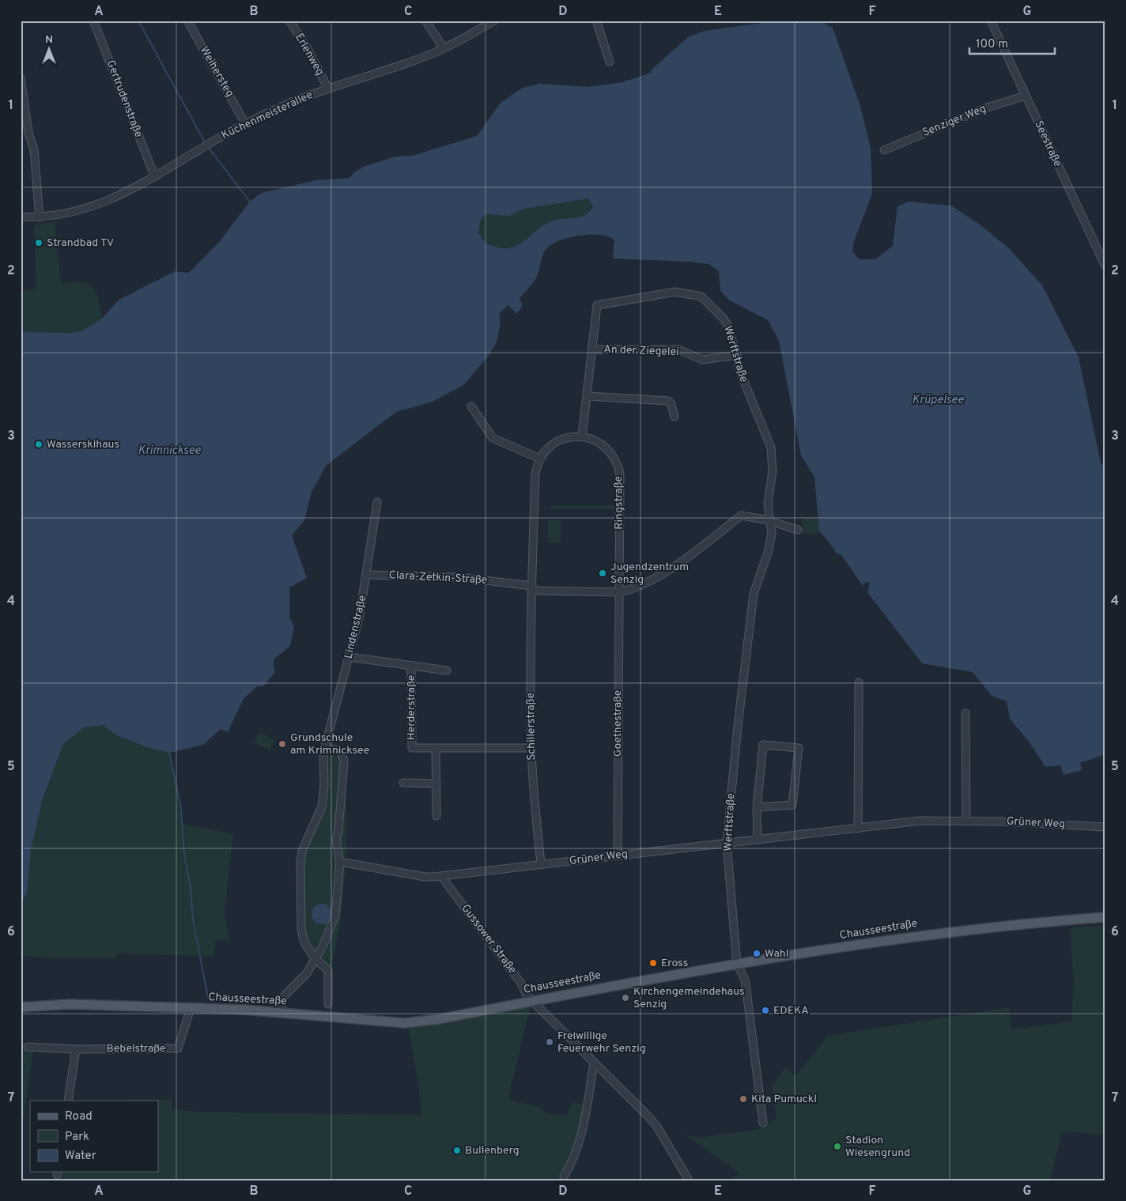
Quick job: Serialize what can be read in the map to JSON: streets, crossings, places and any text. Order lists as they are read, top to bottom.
{
  "streets": {
    "main road": ["Chausseestraße"],
    "street": [
      "Erlenweg",
      "Weihersteg",
      "Gertrudenstraße",
      "Küchenmeisterallee",
      "Senziger Weg",
      "Seestraße",
      "An der Ziegelei",
      "Werftstraße",
      "Ringstraße",
      "Clara-Zetkin-Straße",
      "Lindenstraße",
      "Herderstraße",
      "Goethestraße",
      "Schillerstraße",
      "Grüner Weg",
      "Gussower Straße",
      "Bebelstraße"
    ]
  },
  "crossings": [
    ["Erlenweg", "Küchenmeisterallee"],
    ["Weihersteg", "Küchenmeisterallee"],
    ["Gertrudenstraße", "Küchenmeisterallee"],
    ["Senziger Weg", "Seestraße"],
    ["An der Ziegelei", "Werftstraße"],
    ["Werftstraße", "Grüner Weg"],
    ["Werftstraße", "Chausseestraße"],
    ["Ringstraße", "Clara-Zetkin-Straße"],
    ["Ringstraße", "Goethestraße"],
    ["Ringstraße", "Schillerstraße"],
    ["Clara-Zetkin-Straße", "Lindenstraße"],
    ["Clara-Zetkin-Straße", "Goethestraße"],
    ["Clara-Zetkin-Straße", "Schillerstraße"],
    ["Lindenstraße", "Herderstraße"],
    ["Herderstraße", "Schillerstraße"],
    ["Goethestraße", "Grüner Weg"],
    ["Schillerstraße", "Grüner Weg"],
    ["Grüner Weg", "Gussower Straße"],
    ["Chausseestraße", "Gussower Straße"],
    ["Chausseestraße", "Bebelstraße"]
  ],
  "water": ["Krüpelsee", "Krimnicksee"],
  "places": [
    "Strandbad TV",
    "Wasserskihaus",
    "Jugendzentrum Senzig",
    "Grundschule am Krimnicksee",
    "Wahl",
    "Eross",
    "Kirchengemeindehaus Senzig",
    "EDEKA",
    "Freiwillige Feuerwehr Senzig",
    "Kita Pumuckl",
    "Stadion Wiesengrund",
    "Bullenberg"
  ],
  "legend": ["Road", "Park", "Water"],
  "scale_bar": "100 m",
  "north": "top",
  "grid": {
    "columns": [
      "A",
      "B",
      "C",
      "D",
      "E",
      "F",
      "G"
    ],
    "rows": [
      "1",
      "2",
      "3",
      "4",
      "5",
      "6",
      "7"
    ]
  }
}
